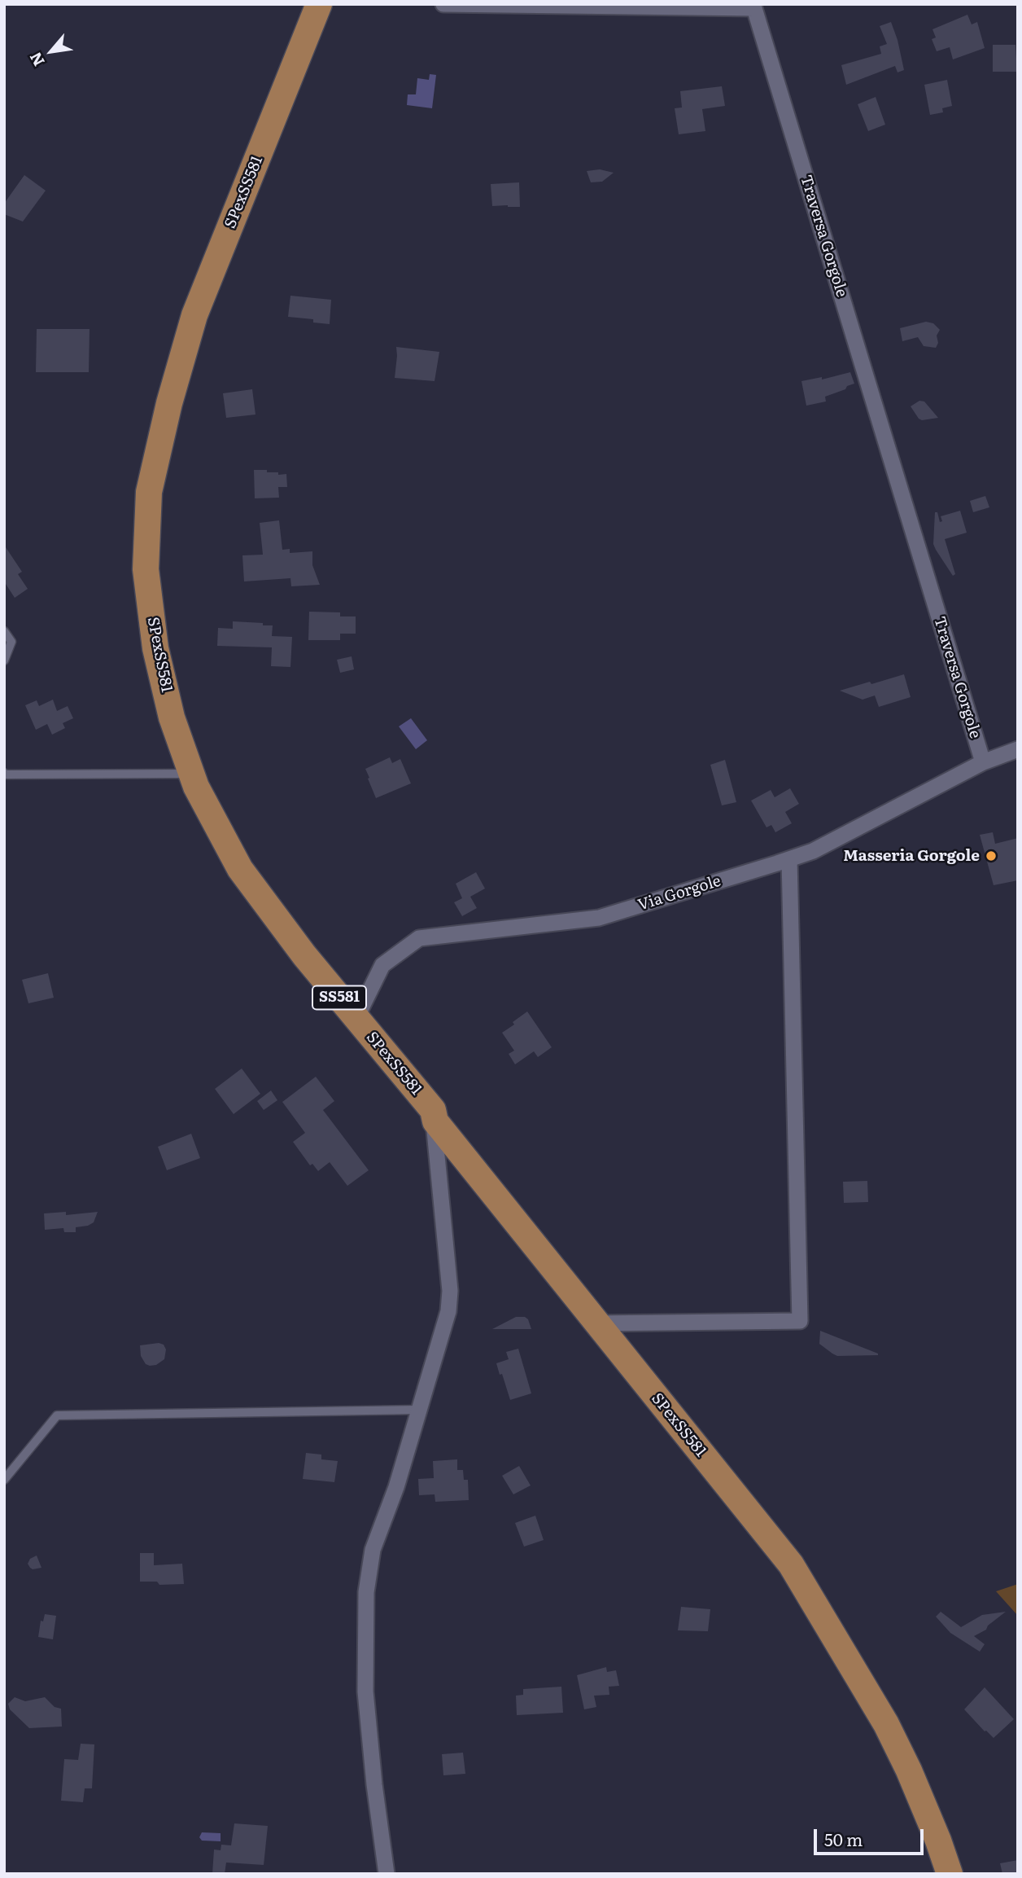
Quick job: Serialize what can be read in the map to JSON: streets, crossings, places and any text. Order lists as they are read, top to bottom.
{
  "streets": {
    "main road": ["SPexSS581", "SS581"],
    "street": ["Traversa Gorgole", "Via Gorgole"]
  },
  "crossings": [
    ["SPexSS581", "Via Gorgole"],
    ["Traversa Gorgole", "Via Gorgole"]
  ],
  "places": ["Masseria Gorgole"],
  "scale_bar": "50 m",
  "north": "bottom left"
}
